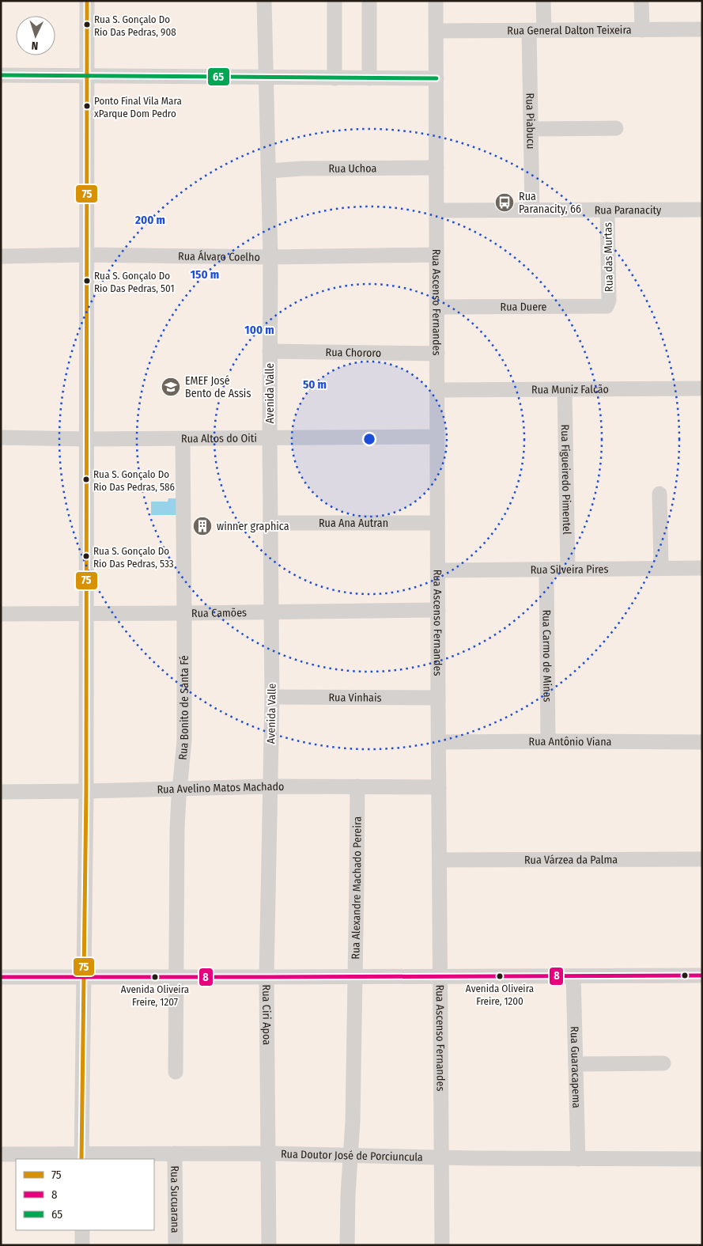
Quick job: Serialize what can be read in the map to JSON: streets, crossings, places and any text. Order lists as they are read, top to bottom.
{
  "streets": {
    "street": [
      "Rua General Dalton Teixeira",
      "Rua Piabucu",
      "Rua Uchoa",
      "Rua Paranacity",
      "Rua Álvaro Coelho",
      "Rua das Murtas",
      "Rua Ascenso Fernandes",
      "Rua Duere",
      "Rua Chororo",
      "Rua Muniz Falcão",
      "Avenida Valle",
      "Rua Altos do Oiti",
      "Rua Figueiredo Pimentel",
      "Rua Ana Autran",
      "Rua Silveira Pires",
      "Rua Camões",
      "Rua Carmo de Minas",
      "Rua Vinhais",
      "Rua Bonito de Santa Fé",
      "Rua Antônio Viana",
      "Rua Avelino Matos Machado",
      "Rua Várzea da Palma",
      "Rua Alexandre Machado Pereira",
      "Rua Ciri Apoa",
      "Rua Guaracapema",
      "Rua Doutor José de Porciuncula",
      "Rua Sucuarana"
    ]
  },
  "crossings": [
    ["Rua General Dalton Teixeira", "Rua Piabucu"],
    ["Rua General Dalton Teixeira", "Rua Ascenso Fernandes"],
    ["Rua Piabucu", "Rua Paranacity"],
    ["Rua Uchoa", "Rua Ascenso Fernandes"],
    ["Rua Uchoa", "Avenida Valle"],
    ["Rua Paranacity", "Rua das Murtas"],
    ["Rua Paranacity", "Rua Ascenso Fernandes"],
    ["Rua Álvaro Coelho", "Rua Ascenso Fernandes"],
    ["Rua Álvaro Coelho", "Avenida Valle"],
    ["Rua das Murtas", "Rua Duere"],
    ["Rua Ascenso Fernandes", "Rua Duere"],
    ["Rua Ascenso Fernandes", "Rua Chororo"],
    ["Rua Ascenso Fernandes", "Rua Muniz Falcão"],
    ["Rua Ascenso Fernandes", "Rua Altos do Oiti"],
    ["Rua Ascenso Fernandes", "Rua Ana Autran"],
    ["Rua Ascenso Fernandes", "Rua Silveira Pires"],
    ["Rua Ascenso Fernandes", "Rua Camões"],
    ["Rua Ascenso Fernandes", "Rua Vinhais"],
    ["Rua Ascenso Fernandes", "Rua Antônio Viana"],
    ["Rua Ascenso Fernandes", "Rua Avelino Matos Machado"],
    ["Rua Ascenso Fernandes", "Rua Várzea da Palma"],
    ["Rua Ascenso Fernandes", "Rua Doutor José de Porciuncula"],
    ["Rua Chororo", "Avenida Valle"],
    ["Rua Muniz Falcão", "Rua Figueiredo Pimentel"],
    ["Avenida Valle", "Rua Altos do Oiti"],
    ["Avenida Valle", "Rua Ana Autran"],
    ["Avenida Valle", "Rua Camões"],
    ["Avenida Valle", "Rua Vinhais"],
    ["Avenida Valle", "Rua Avelino Matos Machado"],
    ["Avenida Valle", "Rua Ciri Apoa"],
    ["Rua Altos do Oiti", "Rua Bonito de Santa Fé"],
    ["Rua Figueiredo Pimentel", "Rua Silveira Pires"],
    ["Rua Silveira Pires", "Rua Carmo de Minas"],
    ["Rua Camões", "Rua Bonito de Santa Fé"],
    ["Rua Carmo de Minas", "Rua Antônio Viana"],
    ["Rua Bonito de Santa Fé", "Rua Avelino Matos Machado"],
    ["Rua Avelino Matos Machado", "Rua Alexandre Machado Pereira"],
    ["Rua Avelino Matos Machado", "Rua Ciri Apoa"],
    ["Rua Alexandre Machado Pereira", "Rua Doutor José de Porciuncula"],
    ["Rua Ciri Apoa", "Rua Doutor José de Porciuncula"],
    ["Rua Guaracapema", "Rua Doutor José de Porciuncula"],
    ["Rua Doutor José de Porciuncula", "Rua Sucuarana"]
  ],
  "places": {
    "other": [
      "Rua S. Gonçalo Do Rio Das Pedras, 908",
      "Ponto Final Vila Mara xParque Dom Pedro",
      "Rua S. Gonçalo Do Rio Das Pedras, 501",
      "Rua S. Gonçalo Do Rio Das Pedras, 586",
      "Rua S. Gonçalo Do Rio Das Pedras, 533",
      "Avenida Oliveira Freire, 1200",
      "Avenida Oliveira Freire, 1207"
    ],
    "bus stop": ["Rua Paranacity, 66"],
    "school or university": ["EMEF José Bento de Assis"],
    "building": ["winner graphica"]
  },
  "lines": ["transit line 75", "transit line 65", "transit line 8"],
  "legend": ["75", "8", "65"],
  "north": "bottom",
  "rings": [
    "200 m",
    "150 m",
    "100 m",
    "50 m"
  ]
}
